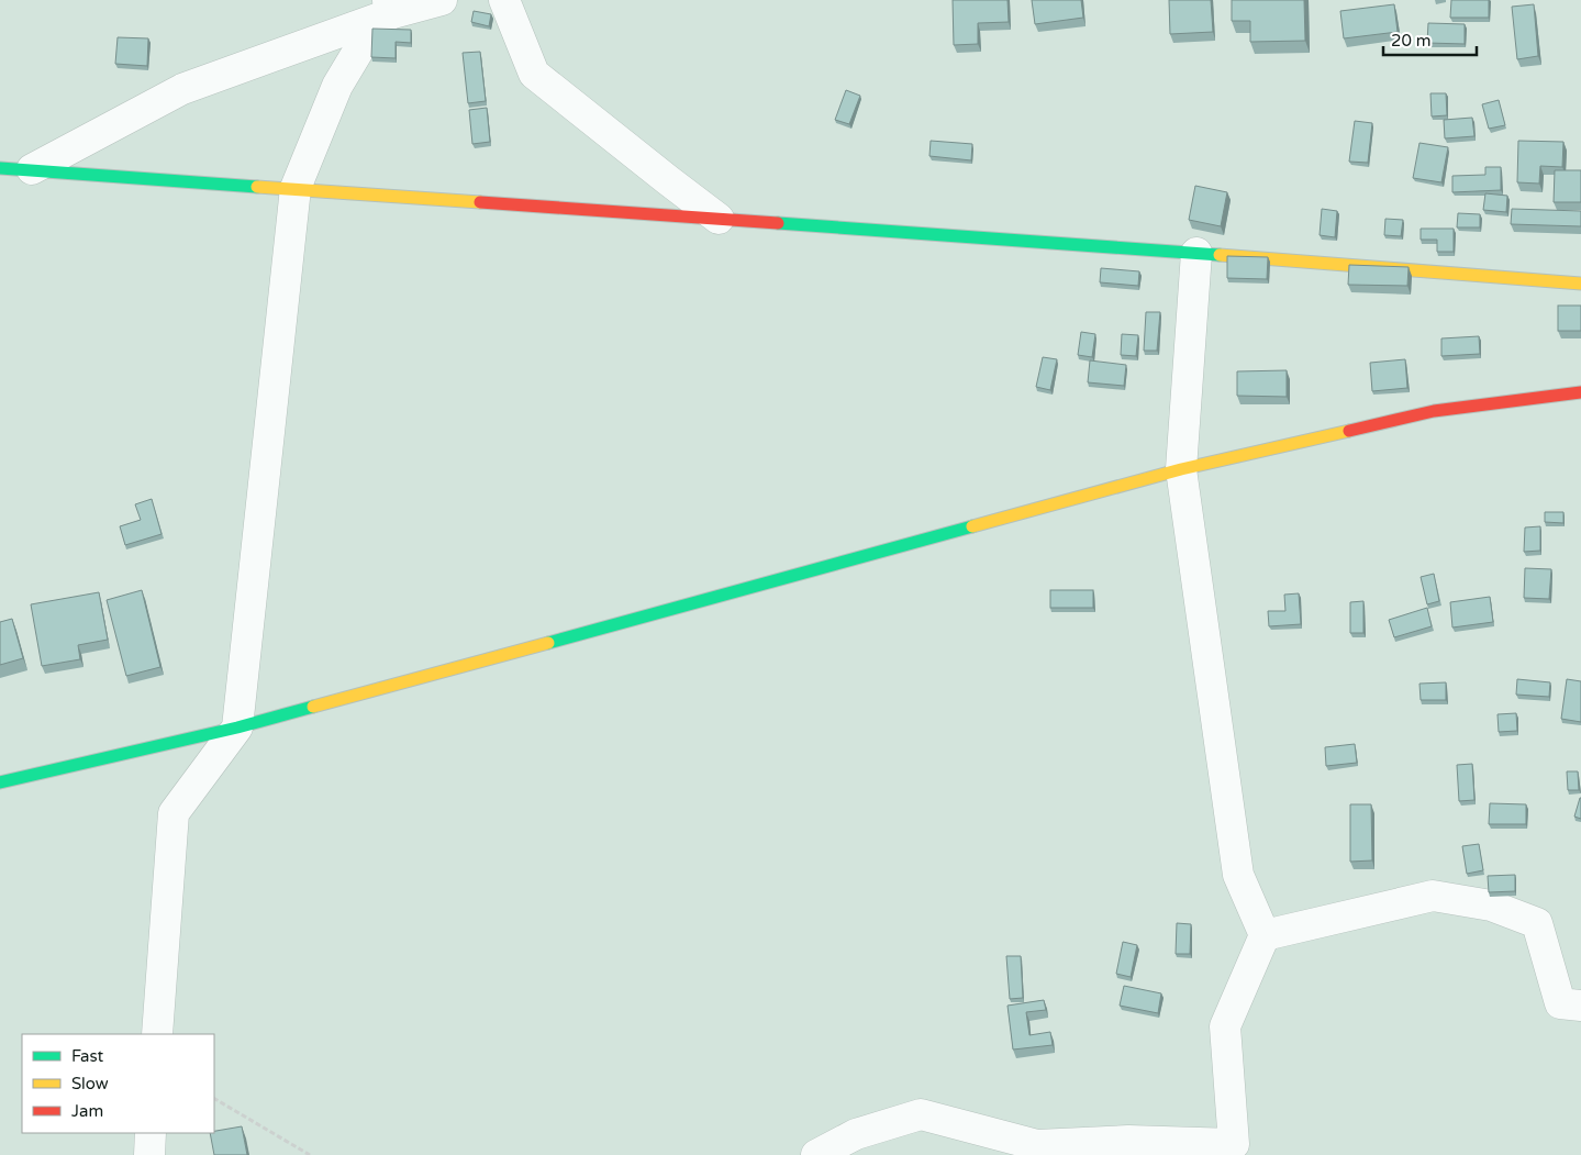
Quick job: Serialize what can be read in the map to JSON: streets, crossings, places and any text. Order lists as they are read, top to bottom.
{
  "legend": ["Fast", "Slow", "Jam"],
  "scale_bar": "20 m"
}
